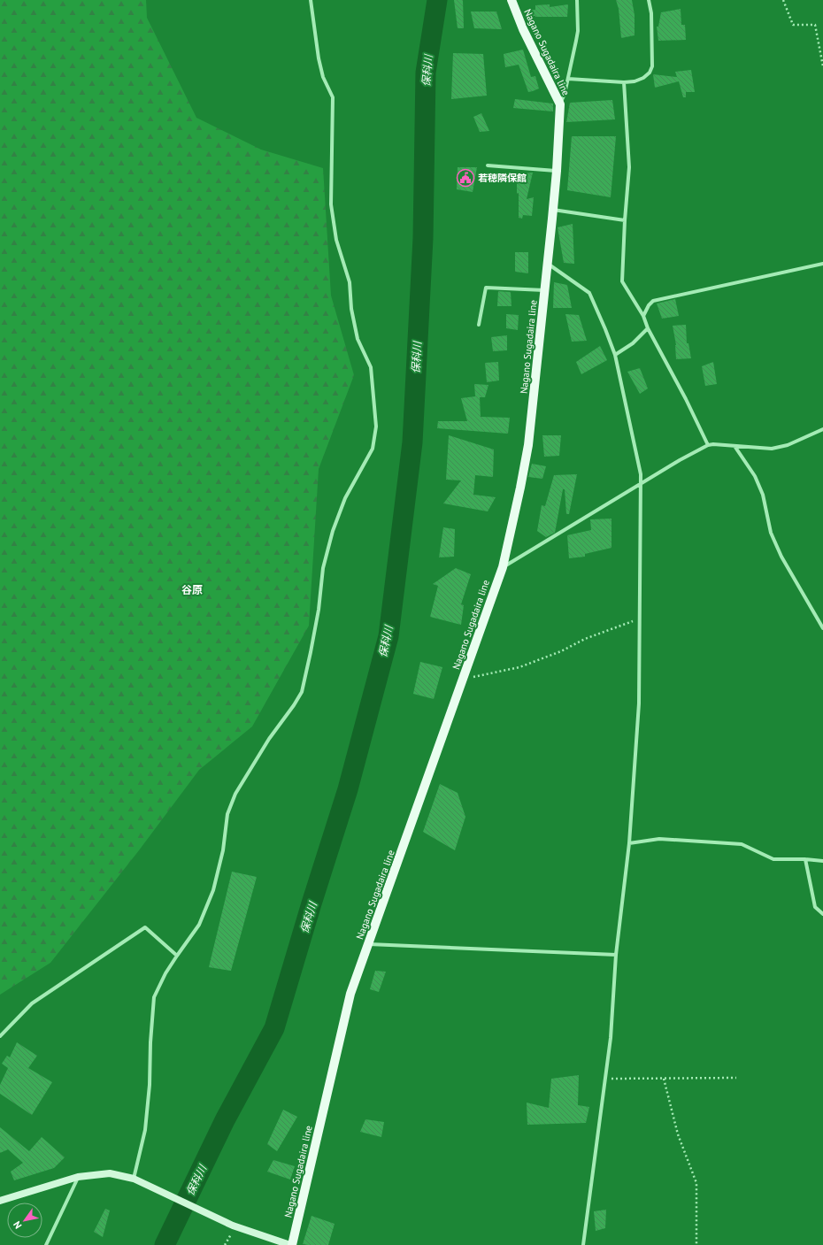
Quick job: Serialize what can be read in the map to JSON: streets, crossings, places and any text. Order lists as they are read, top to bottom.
{
  "streets": {
    "main road": ["Nagano Sugadaira line"]
  },
  "districts": ["谷原"],
  "water": ["保科川"],
  "places": {
    "public building": ["若穂隣保館"]
  },
  "north": "bottom left"
}
